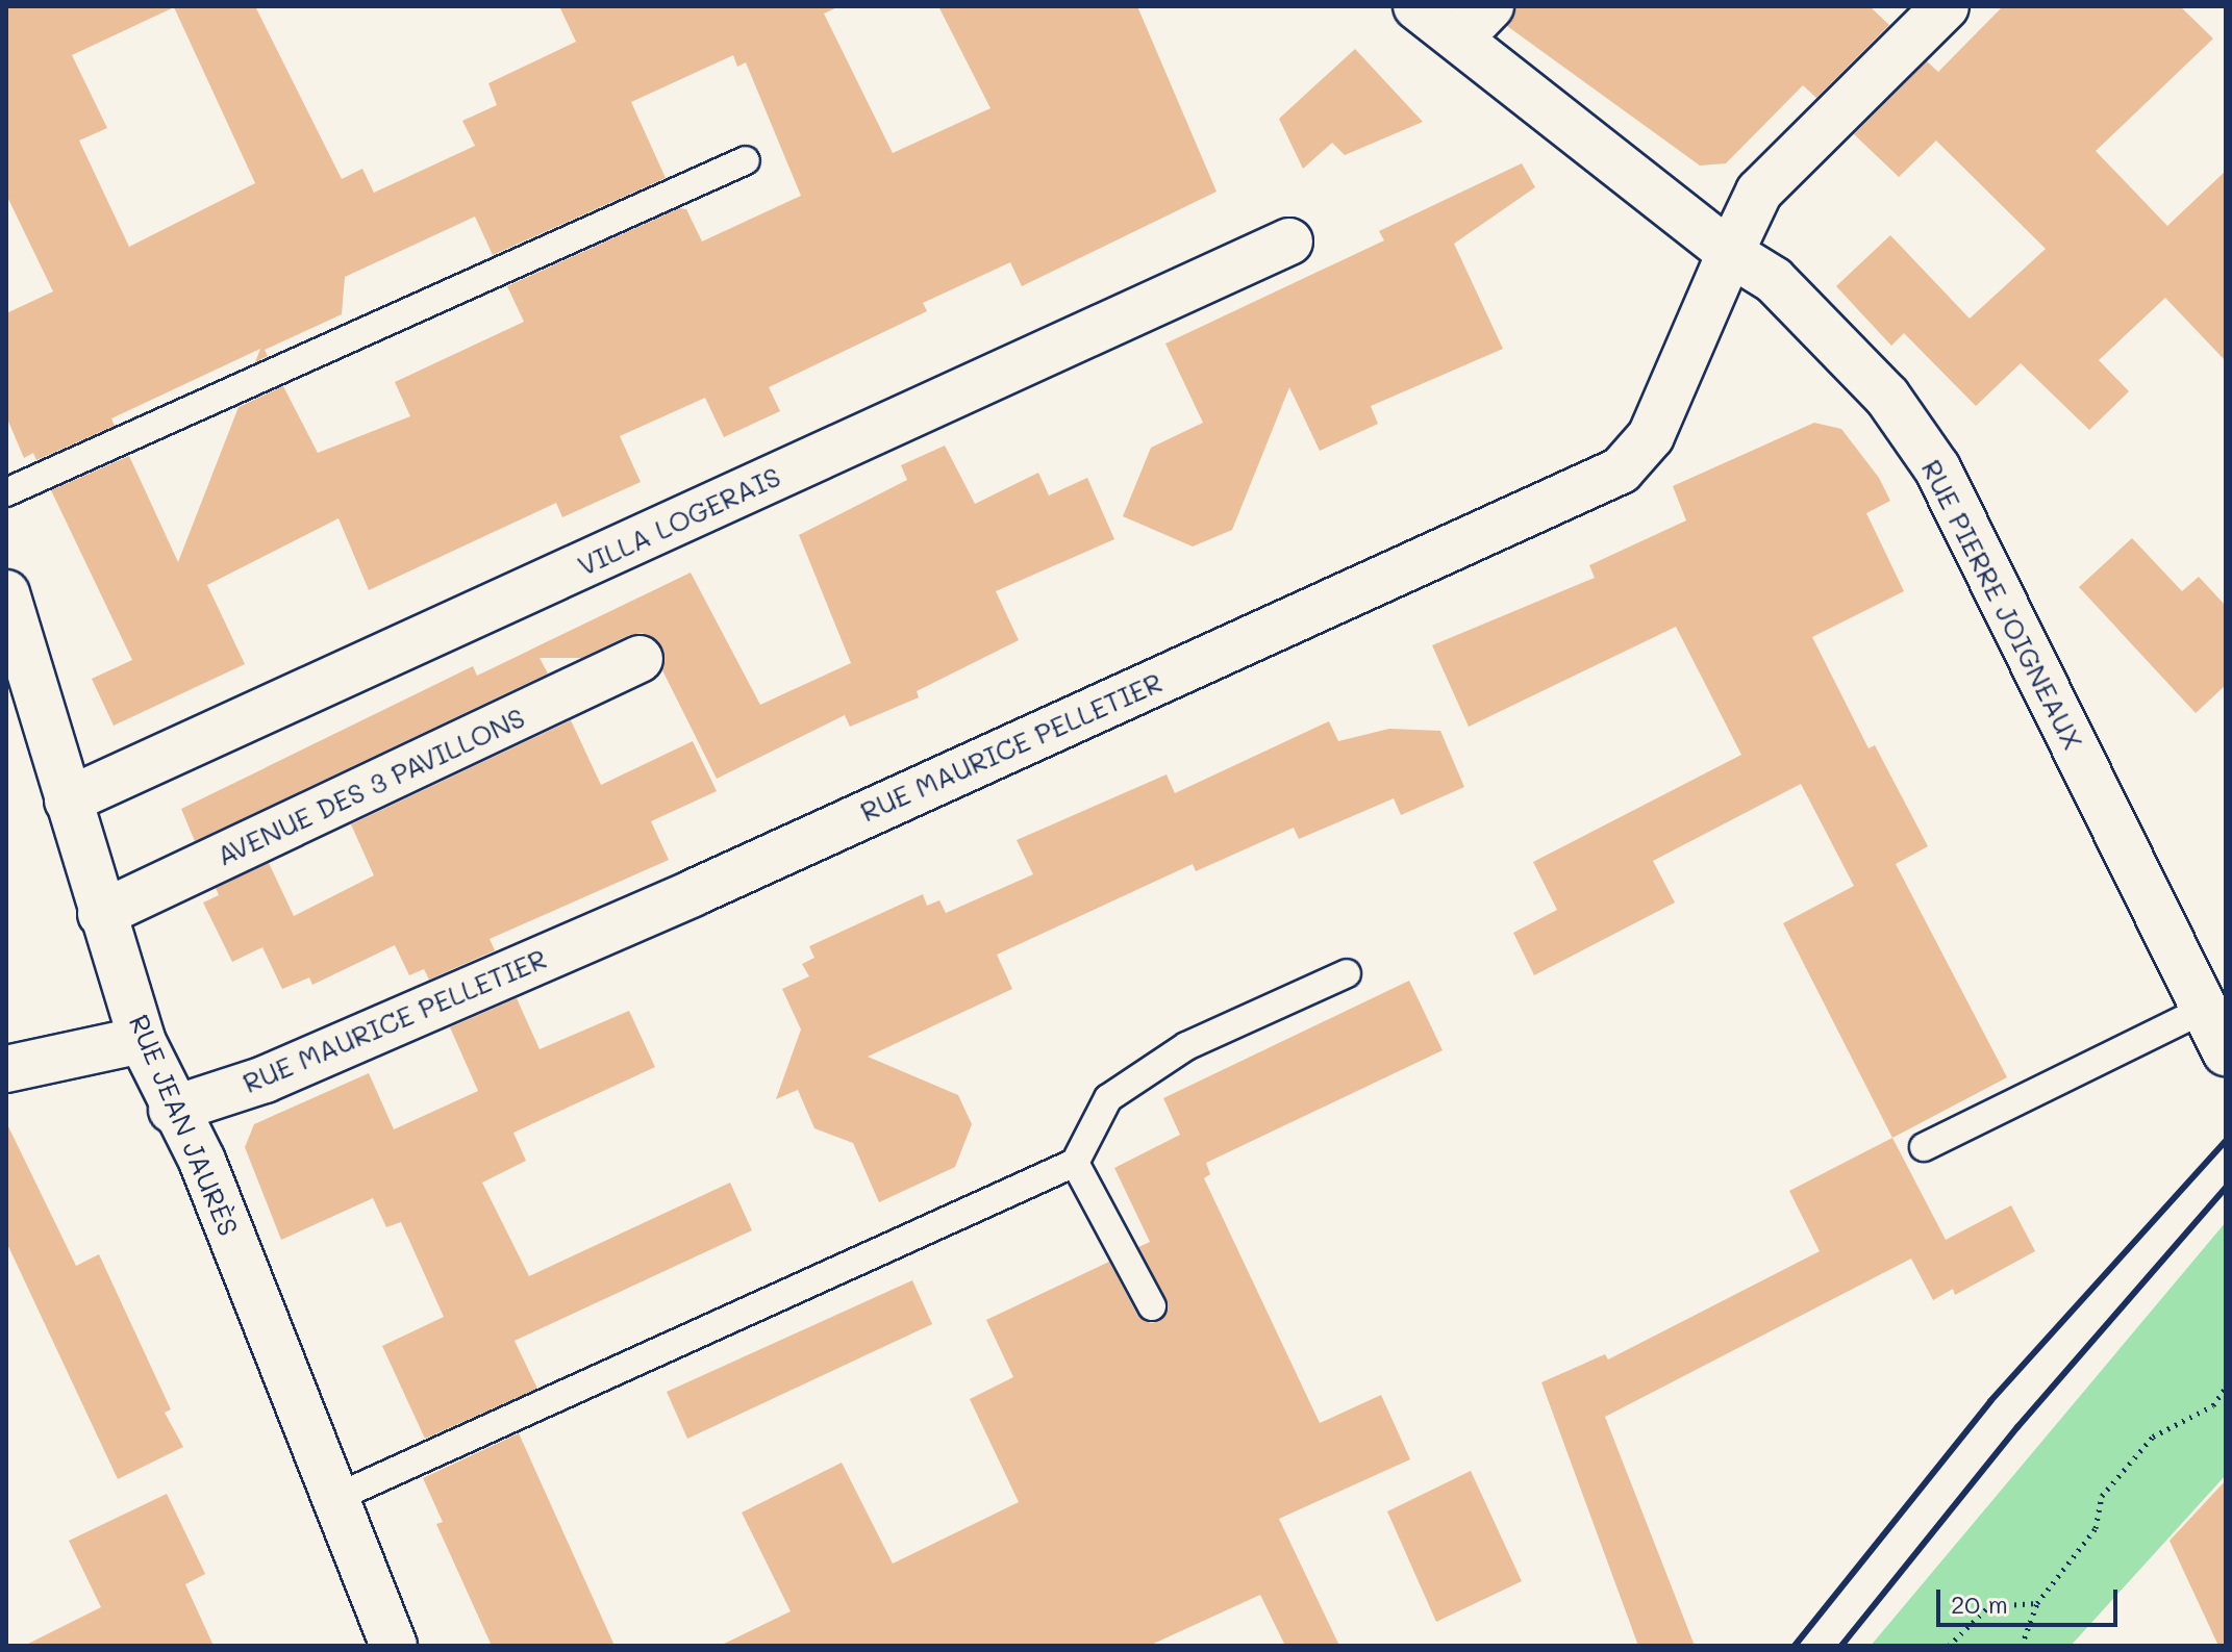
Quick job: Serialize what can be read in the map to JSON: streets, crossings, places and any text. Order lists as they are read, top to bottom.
{
  "streets": {
    "street": [
      "VILLA LOGERAIS",
      "RUE PIERRE JOIGNEAUX",
      "RUE MAURICE PELLETIER",
      "AVENUE DES 3 PAVILLONS",
      "RUE JEAN JAURÈS"
    ]
  },
  "crossings": [
    ["VILLA LOGERAIS", "RUE JEAN JAURÈS"],
    ["RUE PIERRE JOIGNEAUX", "RUE MAURICE PELLETIER"],
    ["RUE MAURICE PELLETIER", "RUE JEAN JAURÈS"],
    ["AVENUE DES 3 PAVILLONS", "RUE JEAN JAURÈS"]
  ],
  "scale_bar": "20 m"
}
